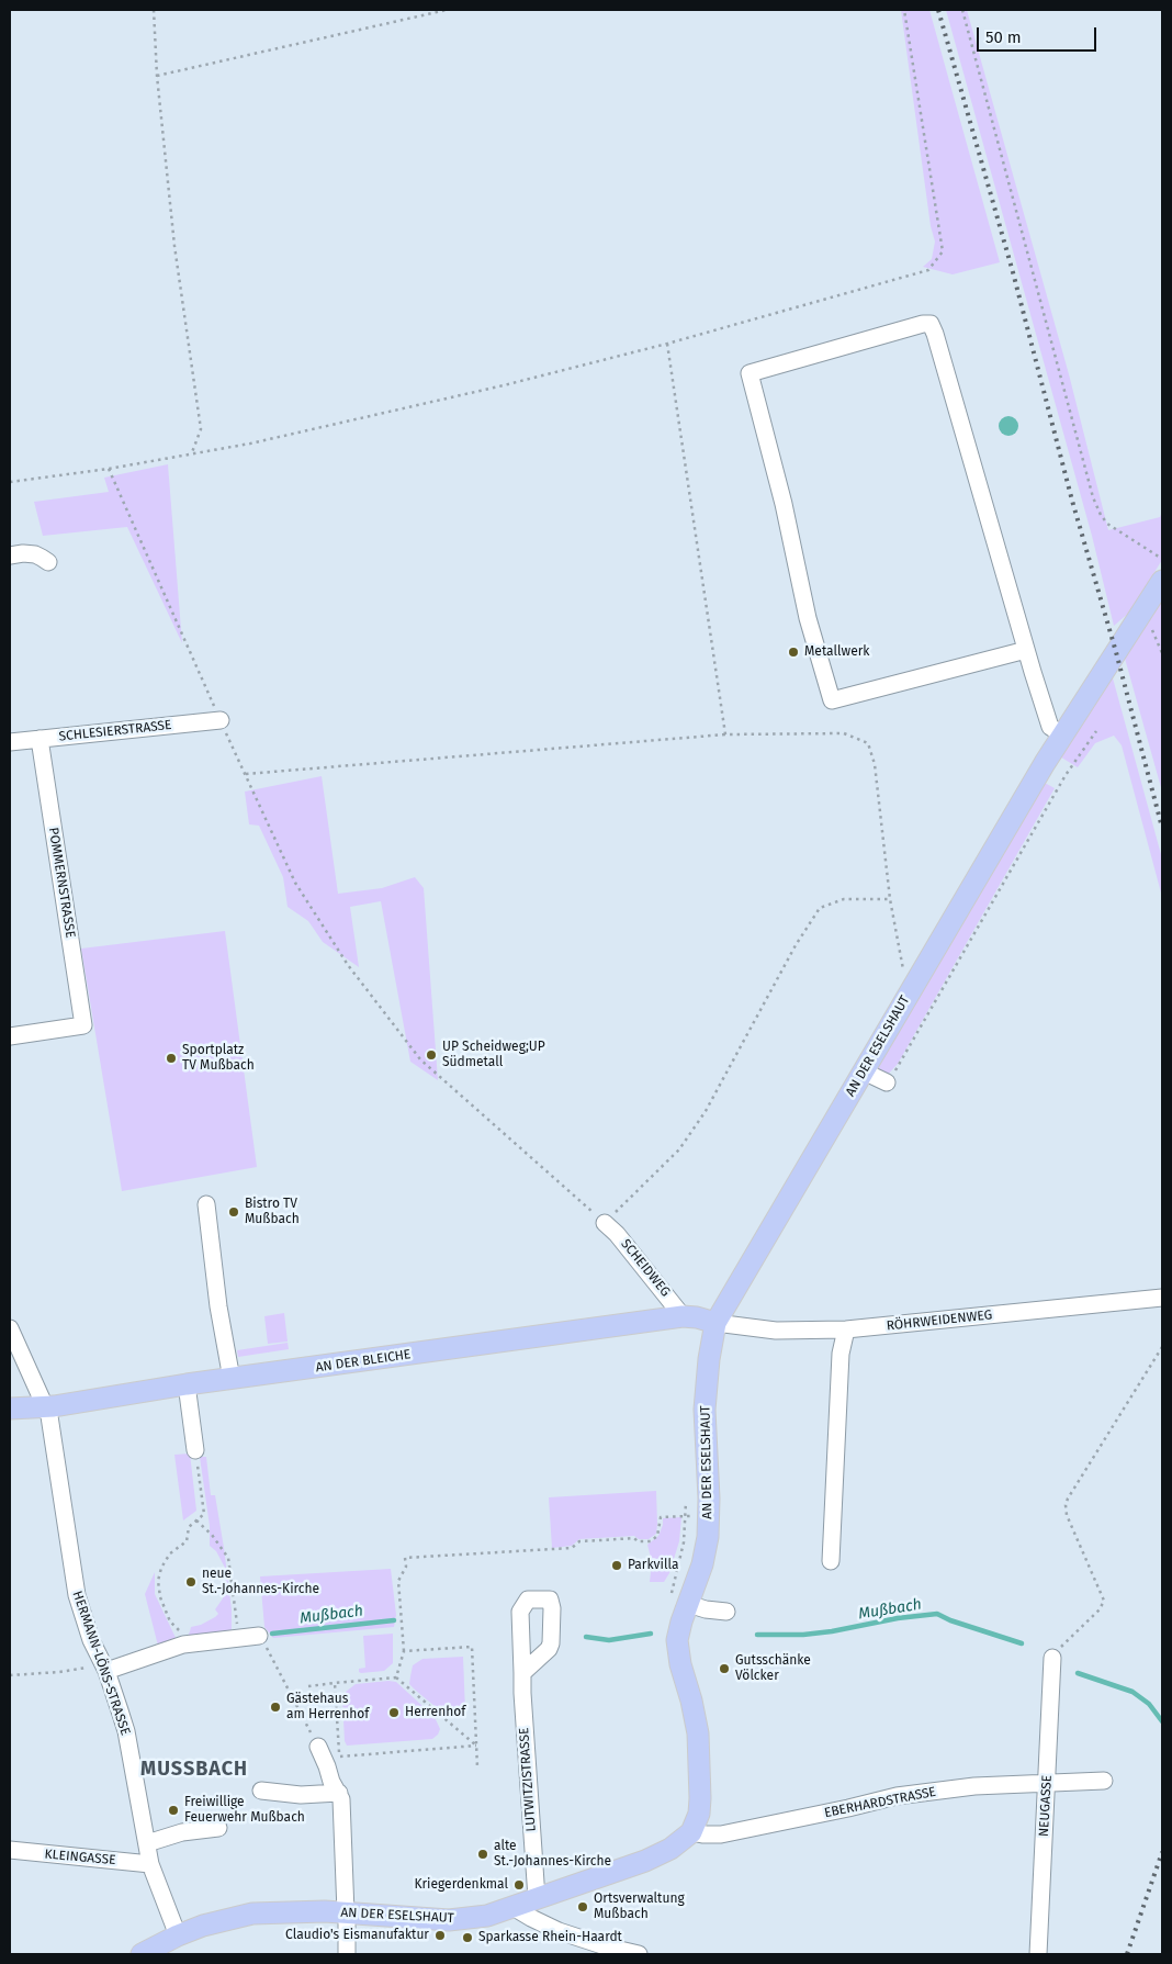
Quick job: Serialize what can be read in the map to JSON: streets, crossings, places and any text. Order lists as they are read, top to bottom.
{
  "streets": {
    "main road": ["AN DER ESELSHAUT", "AN DER BLEICHE"],
    "street": [
      "SCHLESIERSTRASSE",
      "POMMERNSTRASSE",
      "SCHEIDWEG",
      "RÖHRWEIDENWEG",
      "HERMANN-LÖNS-STRASSE",
      "LUTWITZISTRASSE",
      "EBERHARDSTRASSE",
      "NEUGASSE",
      "KLEINGASSE"
    ]
  },
  "crossings": [
    ["SCHLESIERSTRASSE", "POMMERNSTRASSE"],
    ["AN DER ESELSHAUT", "RÖHRWEIDENWEG"],
    ["AN DER ESELSHAUT", "AN DER BLEICHE"],
    ["AN DER ESELSHAUT", "HERMANN-LÖNS-STRASSE"],
    ["AN DER ESELSHAUT", "LUTWITZISTRASSE"],
    ["AN DER ESELSHAUT", "EBERHARDSTRASSE"],
    ["SCHEIDWEG", "AN DER BLEICHE"],
    ["RÖHRWEIDENWEG", "AN DER BLEICHE"],
    ["AN DER BLEICHE", "HERMANN-LÖNS-STRASSE"],
    ["HERMANN-LÖNS-STRASSE", "KLEINGASSE"],
    ["EBERHARDSTRASSE", "NEUGASSE"]
  ],
  "districts": ["MUSSBACH"],
  "water": ["Mußbach"],
  "places": [
    "Metallwerk",
    "UP Scheidweg;UP Südmetall",
    "Sportplatz TV Mußbach",
    "Bistro TV Mußbach",
    "Parkvilla",
    "neue St.-Johannes-Kirche",
    "Gutsschänke Völcker",
    "Gästehaus am Herrenhof",
    "Herrenhof",
    "Freiwillige Feuerwehr Mußbach",
    "alte St.-Johannes-Kirche",
    "Kriegerdenkmal",
    "Ortsverwaltung Mußbach",
    "Claudio's Eismanufaktur",
    "Sparkasse Rhein-Haardt"
  ],
  "scale_bar": "50 m"
}
